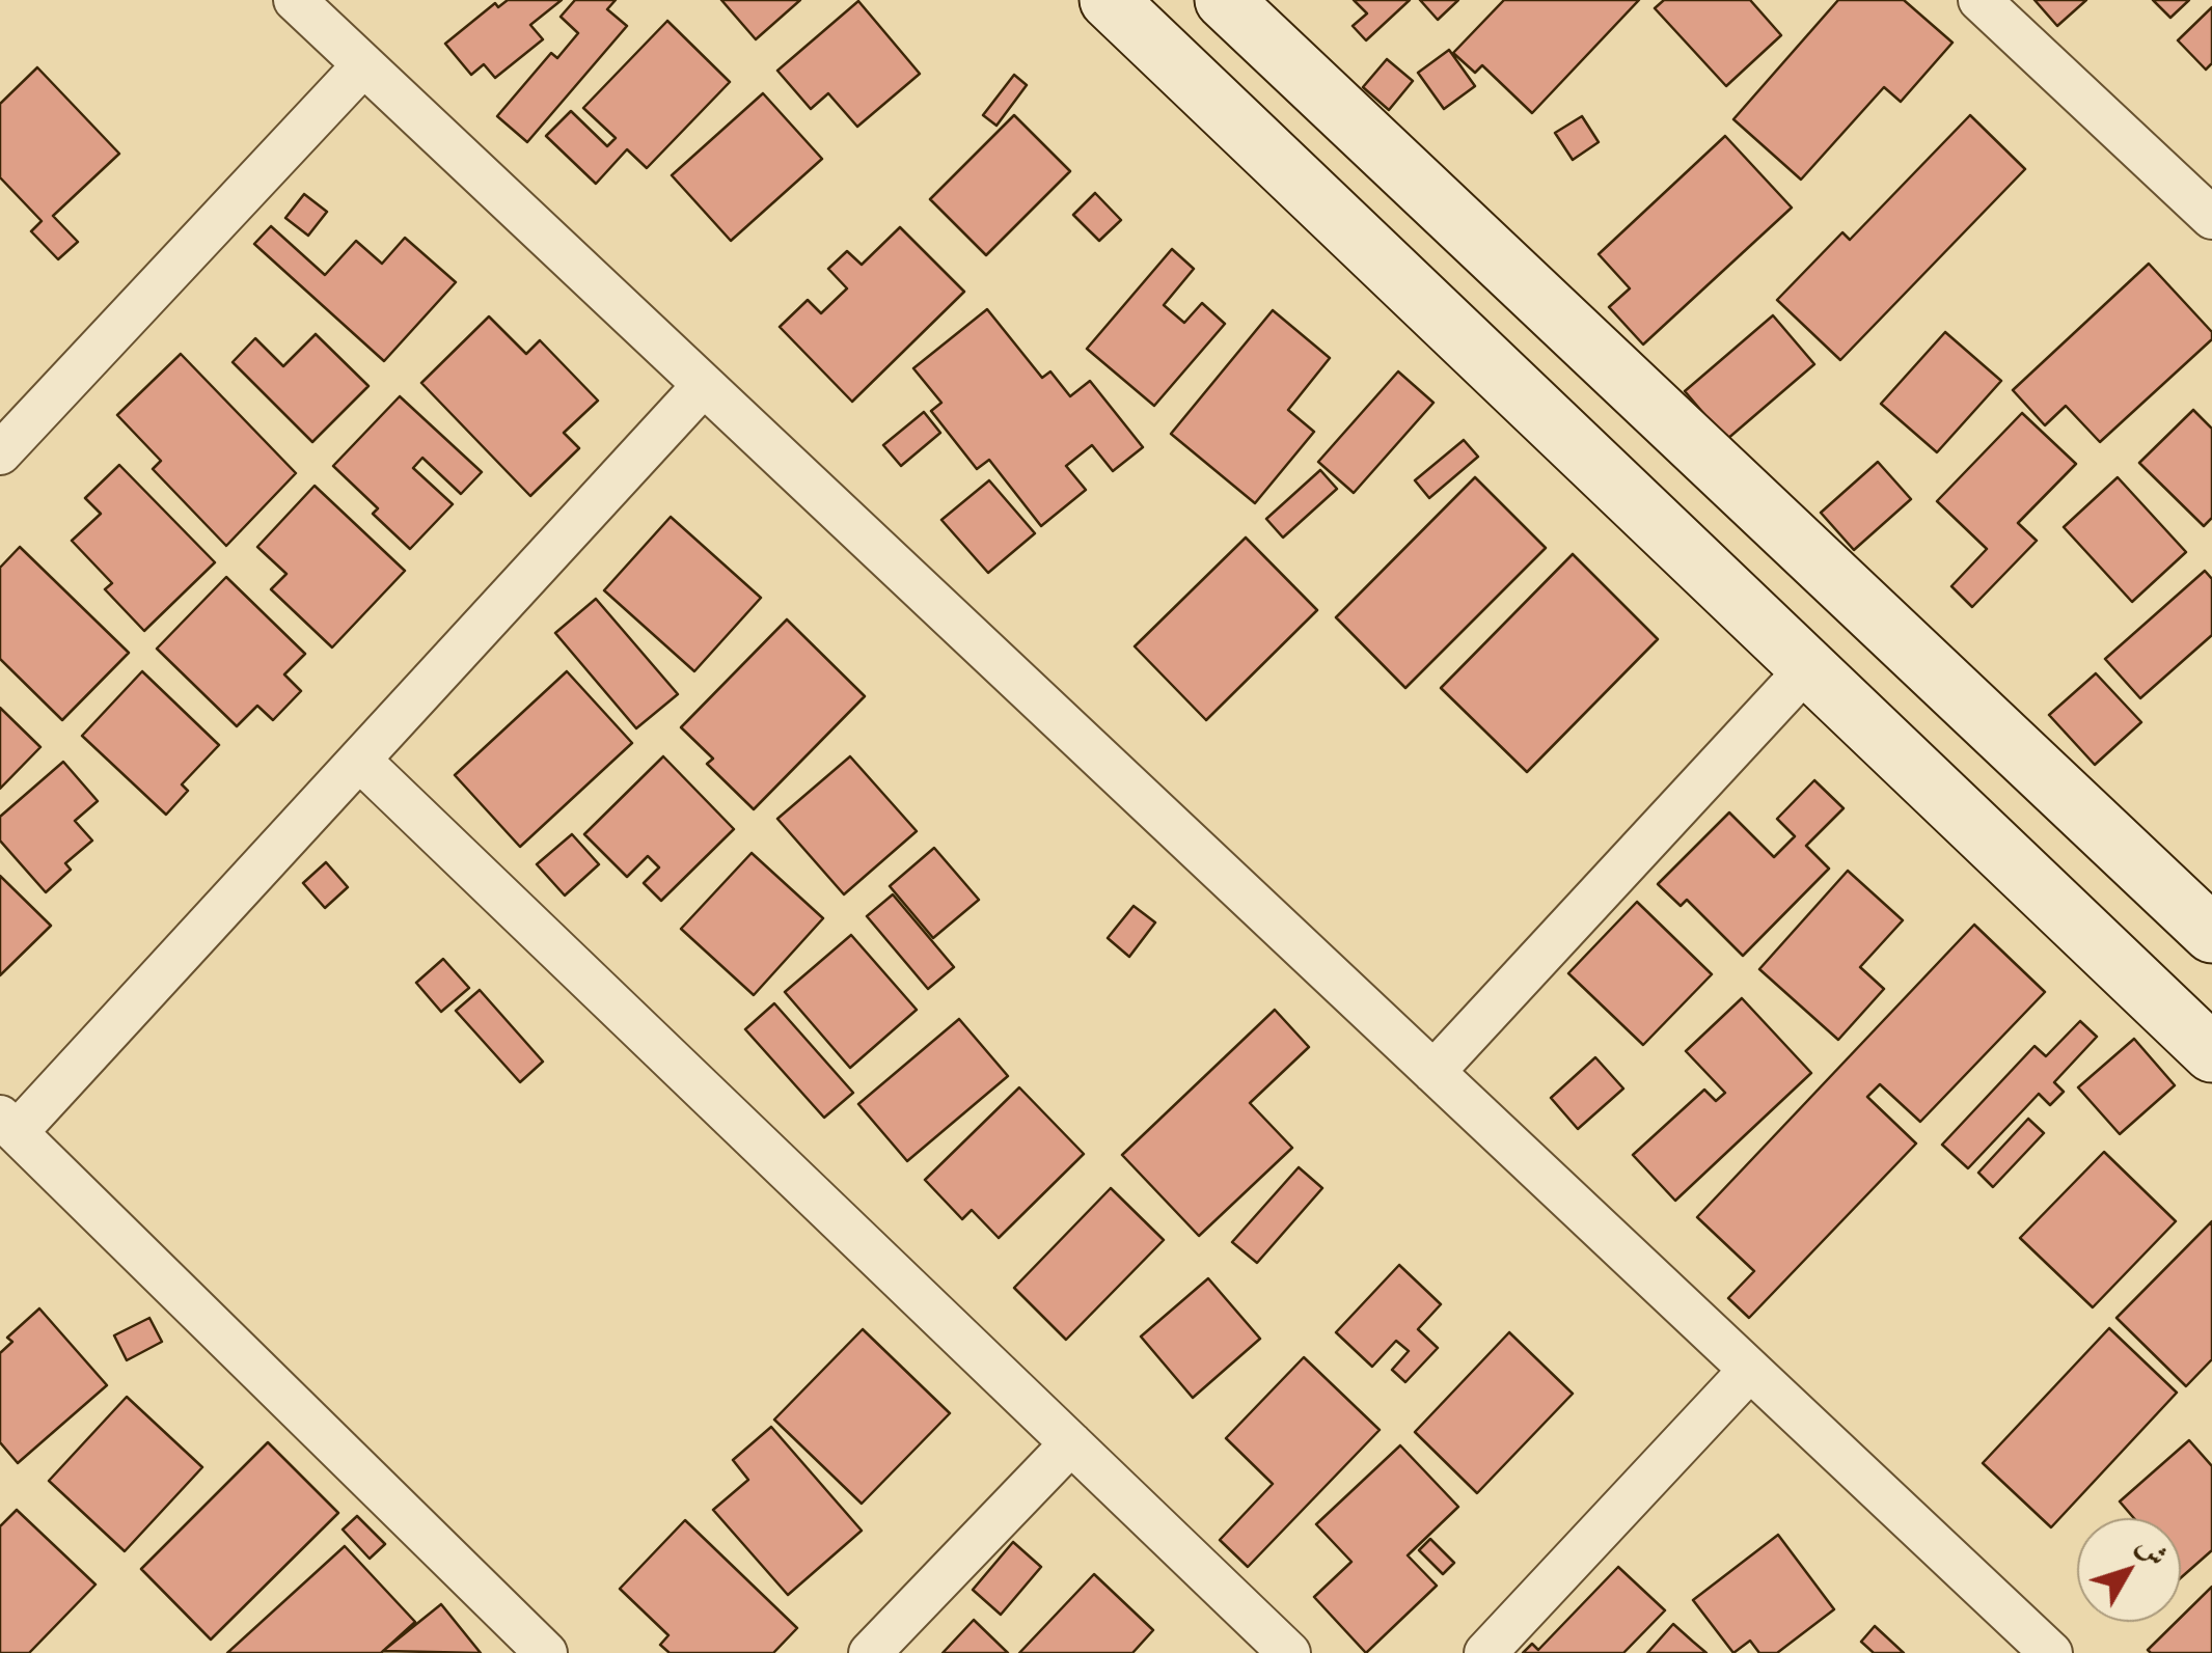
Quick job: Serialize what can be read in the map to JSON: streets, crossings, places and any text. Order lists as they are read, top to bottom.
{
  "north": "top right"
}
